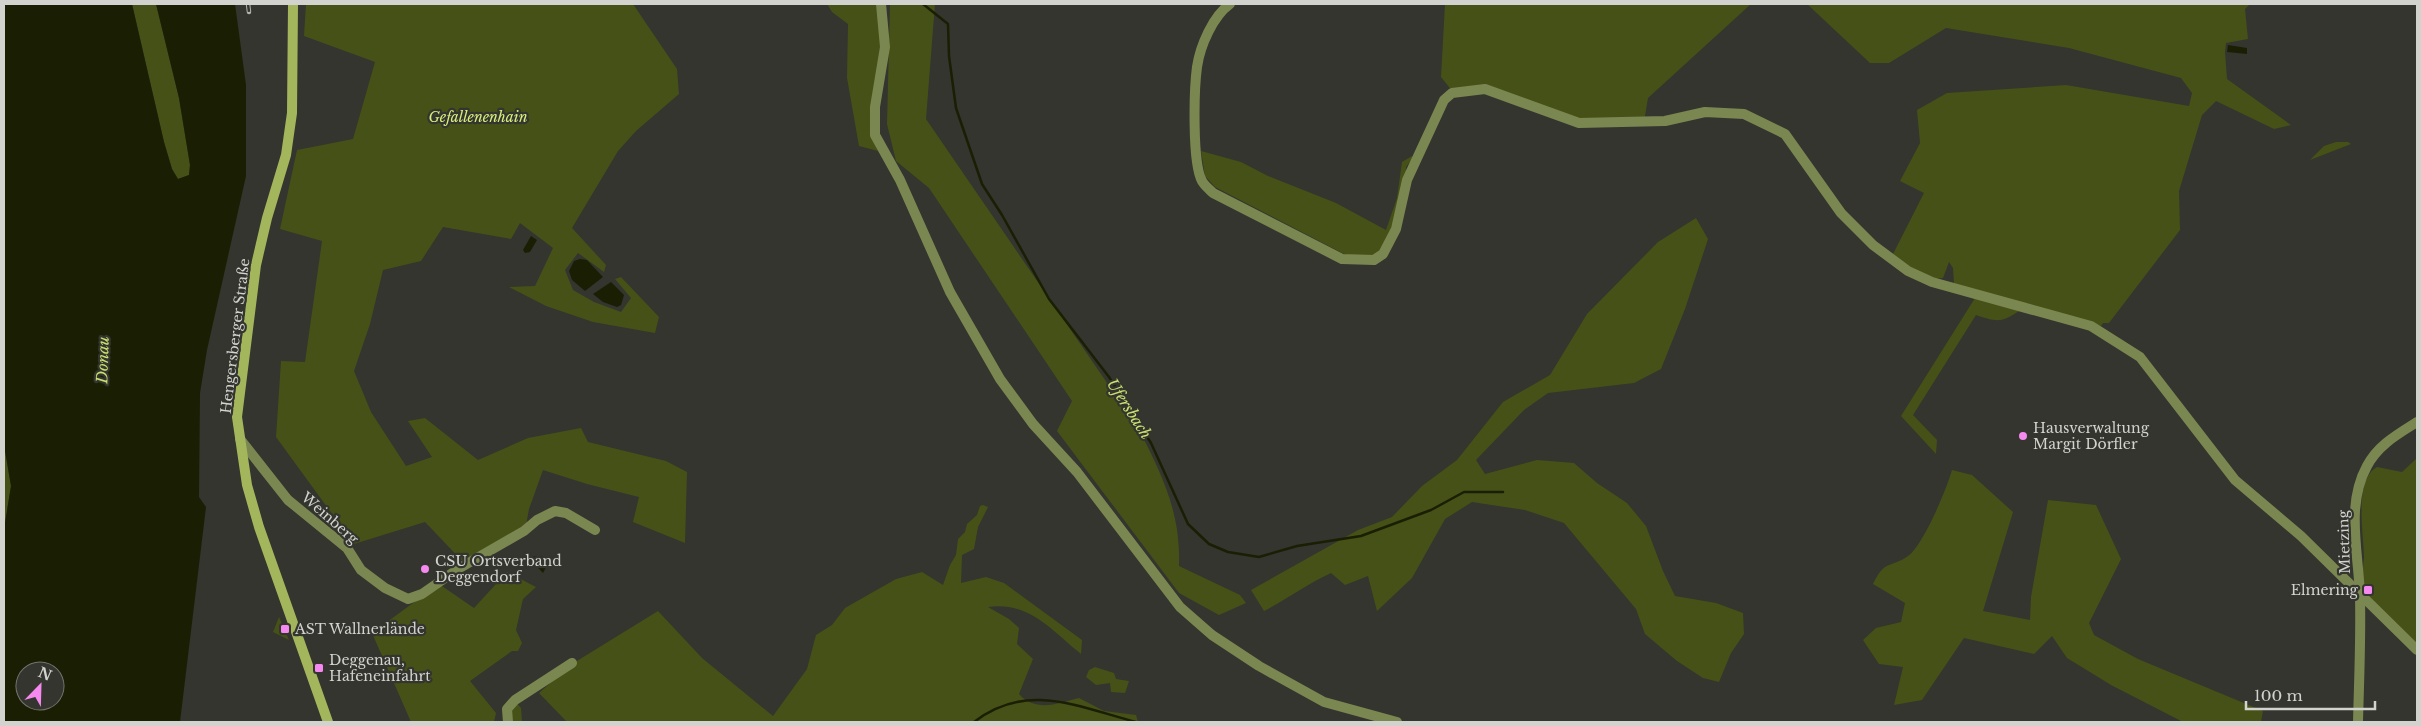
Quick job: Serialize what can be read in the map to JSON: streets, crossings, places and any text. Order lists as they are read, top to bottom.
{
  "streets": {
    "main road": ["Hengersberger Straße"],
    "street": ["Weinberg", "Mietzing"]
  },
  "crossings": [
    ["Hengersberger Straße", "Weinberg"]
  ],
  "water": ["Donau", "Ufersbach"],
  "parks": ["Gefallenenhain"],
  "places": {
    "other": ["Hausverwaltung Margit Dörfler", "CSU Ortsverband Deggendorf"],
    "transit": ["Elmering", "AST Wallnerlände", "Deggenau, Hafeneinfahrt"]
  },
  "scale_bar": "100 m",
  "north": "top right"
}
